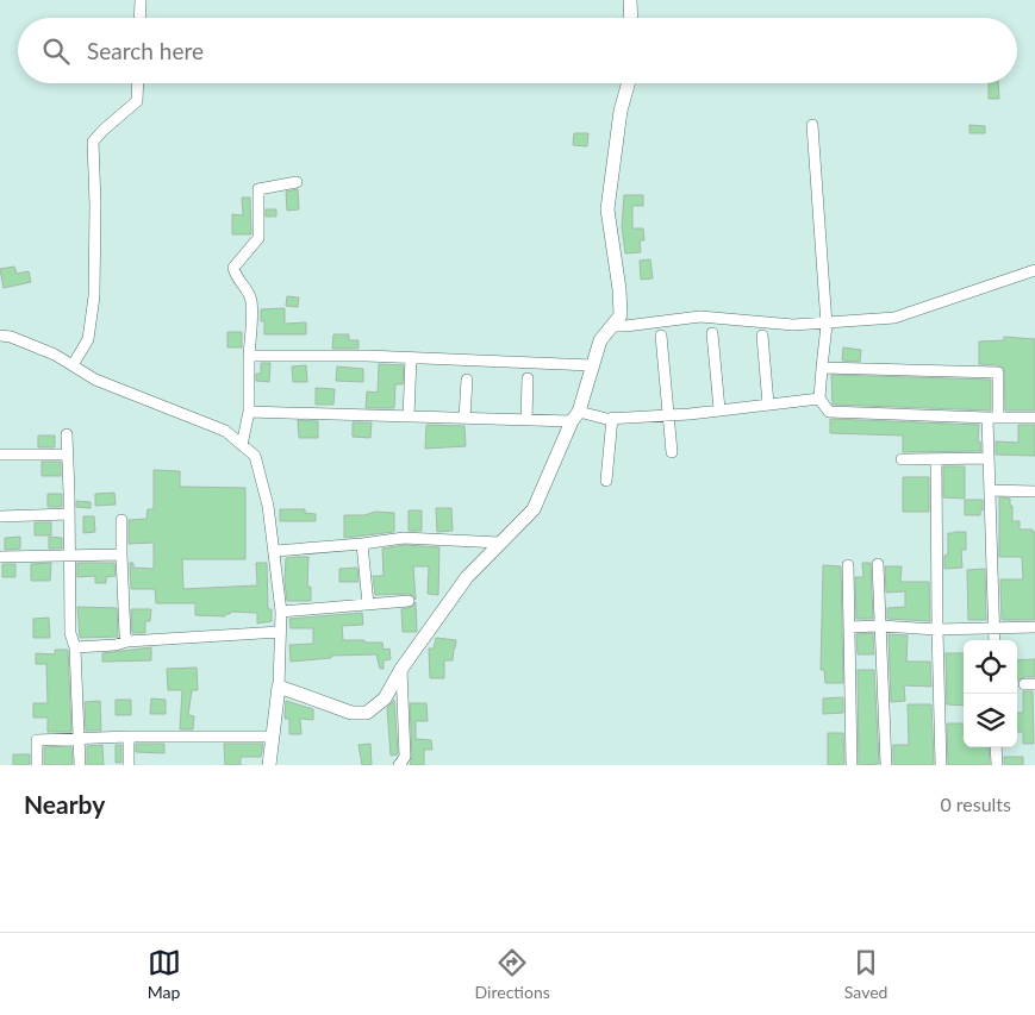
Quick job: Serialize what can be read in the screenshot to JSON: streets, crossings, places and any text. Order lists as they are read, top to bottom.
{
  "page": {
    "search": "Search here",
    "heading": ["Nearby", "0 results"],
    "nav": ["Map", "Directions", "Saved"]
  }
}
